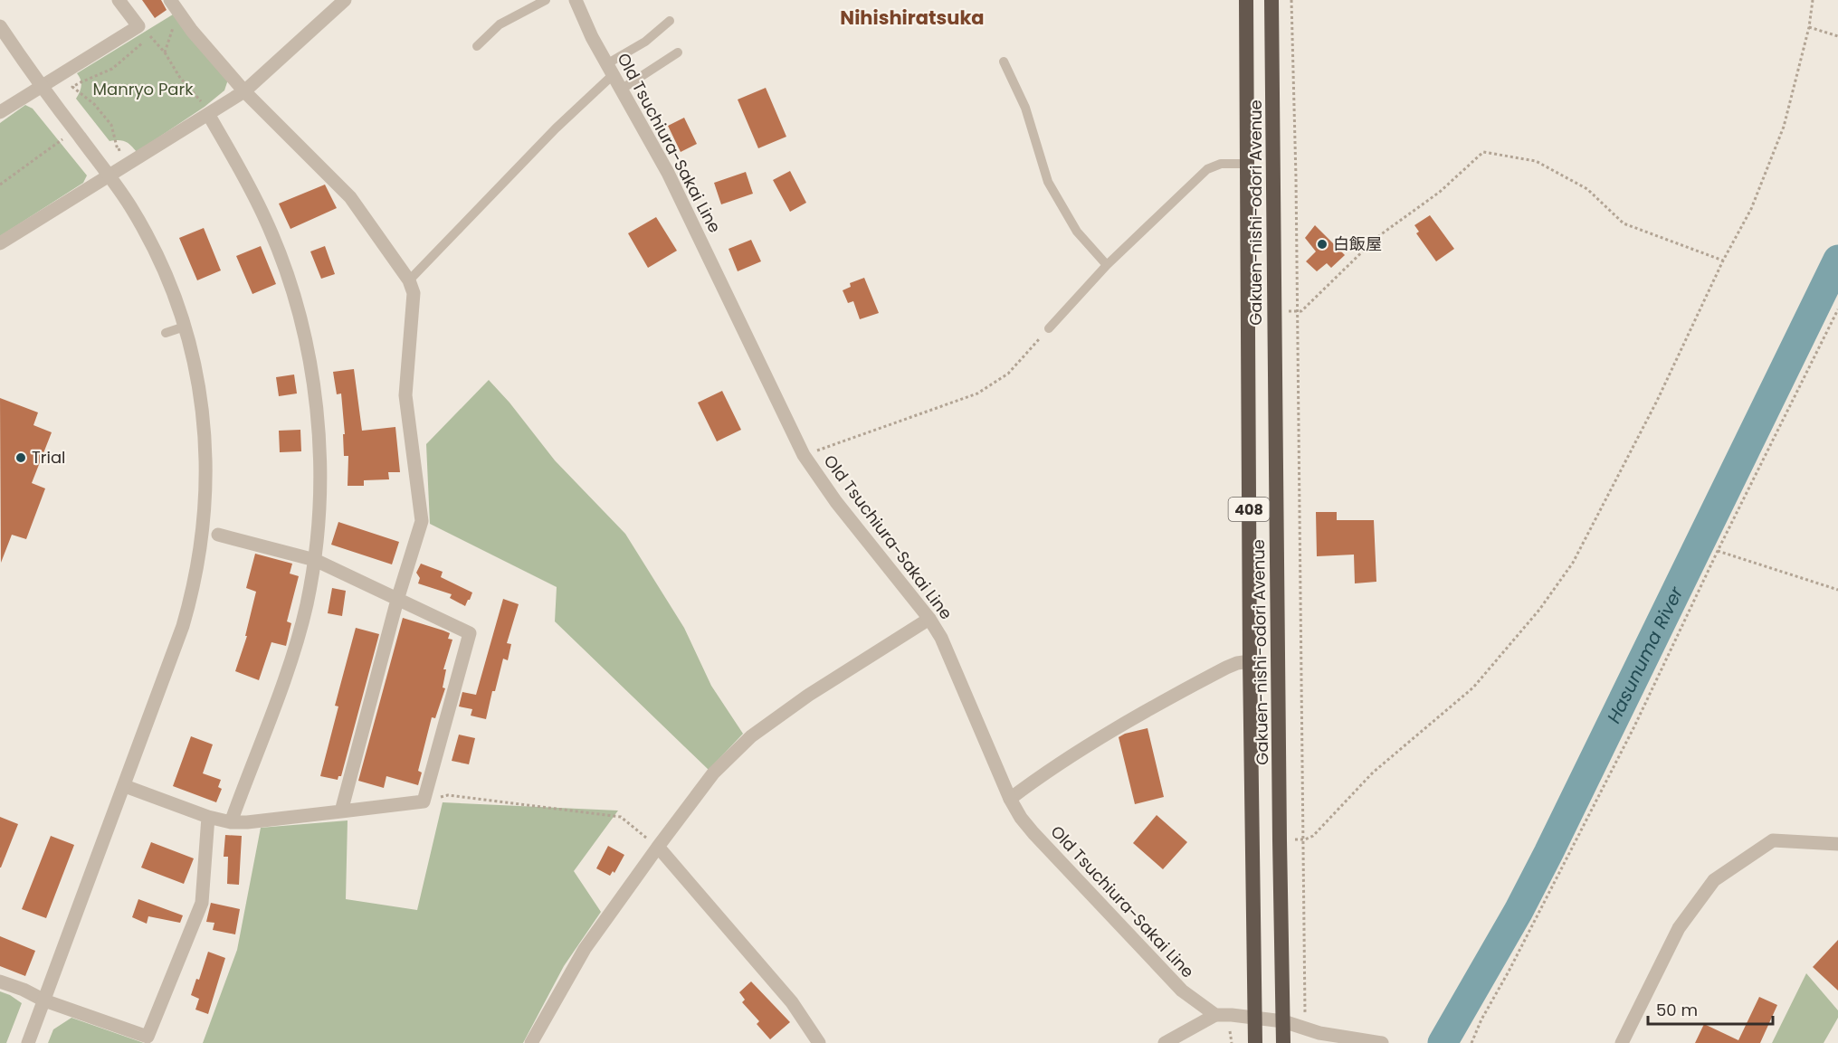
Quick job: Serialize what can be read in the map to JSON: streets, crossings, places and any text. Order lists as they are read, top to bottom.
{
  "streets": {
    "highway": ["Gakuen-nishi-odori Avenue", "408"],
    "street": ["Old Tsuchiura-Sakai Line"]
  },
  "districts": ["Nihishiratsuka"],
  "water": ["Hasunuma River"],
  "parks": ["Manryo Park"],
  "places": ["白飯屋", "Trial"],
  "scale_bar": "50 m"
}
